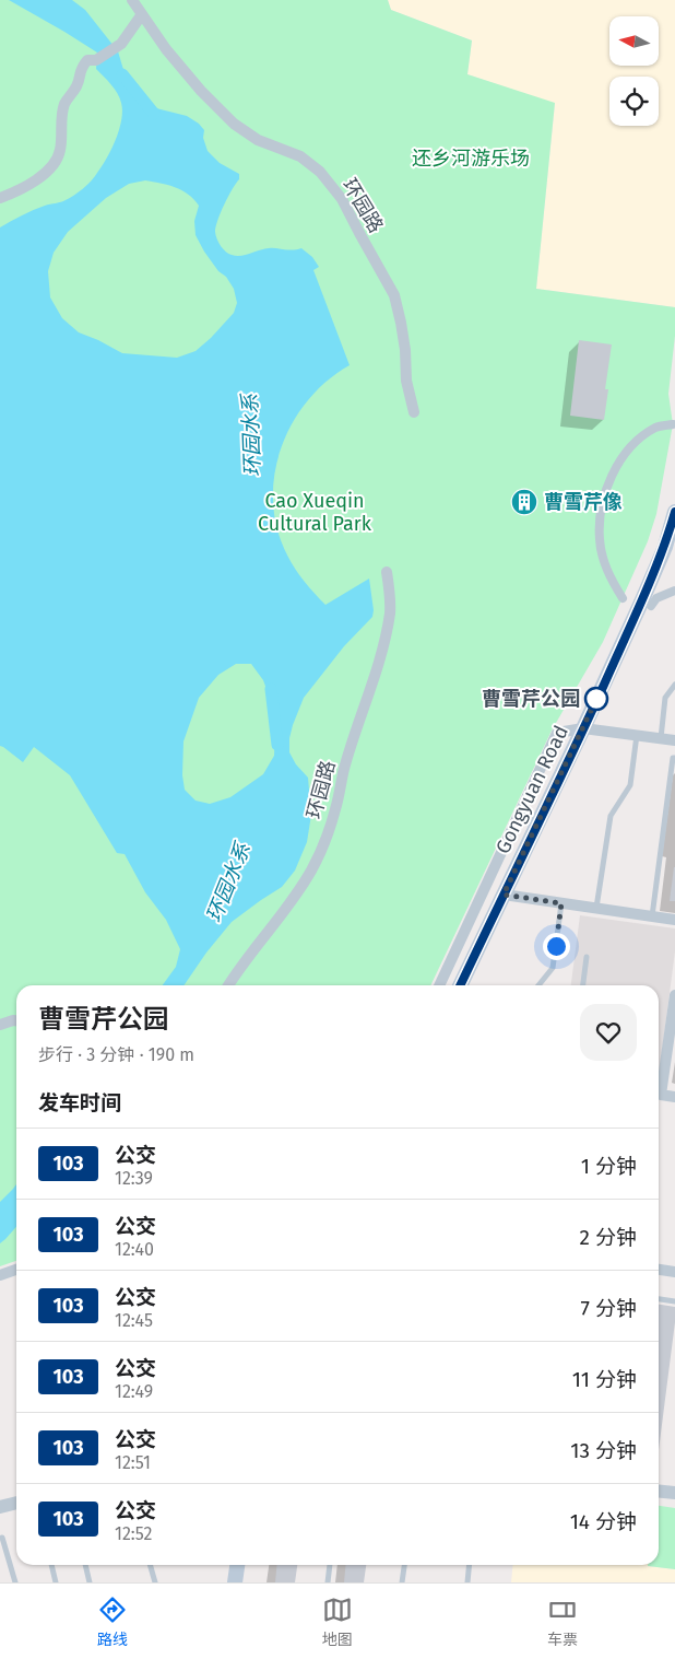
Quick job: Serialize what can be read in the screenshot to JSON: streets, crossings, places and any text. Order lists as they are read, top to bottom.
{
  "streets": {
    "main road": ["Gongyuan Road"],
    "street": ["环园路"]
  },
  "water": ["环园水系"],
  "parks": ["还乡河游乐场", "Cao Xueqin Cultural Park"],
  "places": {
    "building": ["曹雪芹像"],
    "other": ["曹雪芹公园"]
  },
  "lines": ["bus line 103"],
  "north": "left",
  "page": {
    "heading": [
      ["曹雪芹公园", "步行 · 3 分钟 · 190 m"],
      "发车时间"
    ],
    "list": [
      {
        "mark": "103",
        "name": "公交",
        "note": "12:39",
        "value": "1 分钟"
      },
      {
        "mark": "103",
        "name": "公交",
        "note": "12:40",
        "value": "2 分钟"
      },
      {
        "mark": "103",
        "name": "公交",
        "note": "12:45",
        "value": "7 分钟"
      },
      {
        "mark": "103",
        "name": "公交",
        "note": "12:49",
        "value": "11 分钟"
      },
      {
        "mark": "103",
        "name": "公交",
        "note": "12:51",
        "value": "13 分钟"
      },
      {
        "mark": "103",
        "name": "公交",
        "note": "12:52",
        "value": "14 分钟"
      }
    ],
    "tabs": ["路线", "地图", "车票"]
  }
}
